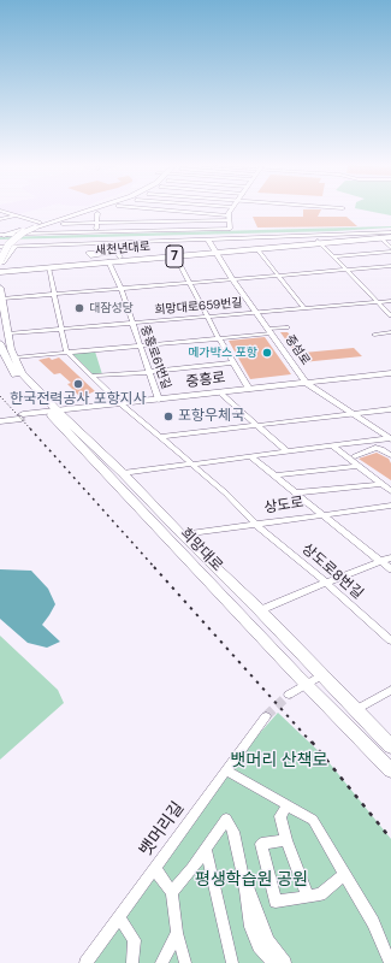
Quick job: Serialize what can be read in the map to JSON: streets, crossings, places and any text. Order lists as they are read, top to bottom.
{
  "streets": {
    "main road": [
      "새천년대로",
      "7",
      "중섬로",
      "중흥로",
      "희망대로"
    ],
    "street": [
      "희망대로659번길",
      "중흥로61번길",
      "상도로",
      "상도로8번길",
      "뱃머리길"
    ]
  },
  "crossings": [
    ["새천년대로", "중섬로"],
    ["새천년대로", "중흥로61번길"],
    ["희망대로659번길", "중섬로"],
    ["희망대로659번길", "중흥로61번길"],
    ["희망대로659번길", "희망대로"],
    ["중섬로", "중흥로"],
    ["중섬로", "희망대로"],
    ["중섬로", "상도로8번길"],
    ["중흥로61번길", "중흥로"],
    ["중흥로", "희망대로"],
    ["중흥로", "상도로8번길"],
    ["상도로", "희망대로"],
    ["상도로", "상도로8번길"]
  ],
  "parks": ["뱃머리 산책로", "평생학습원 공원"],
  "places": [
    "대잠성당",
    "메가박스 포항",
    "한국전력공사 포항지사",
    "포항우체국"
  ]
}
